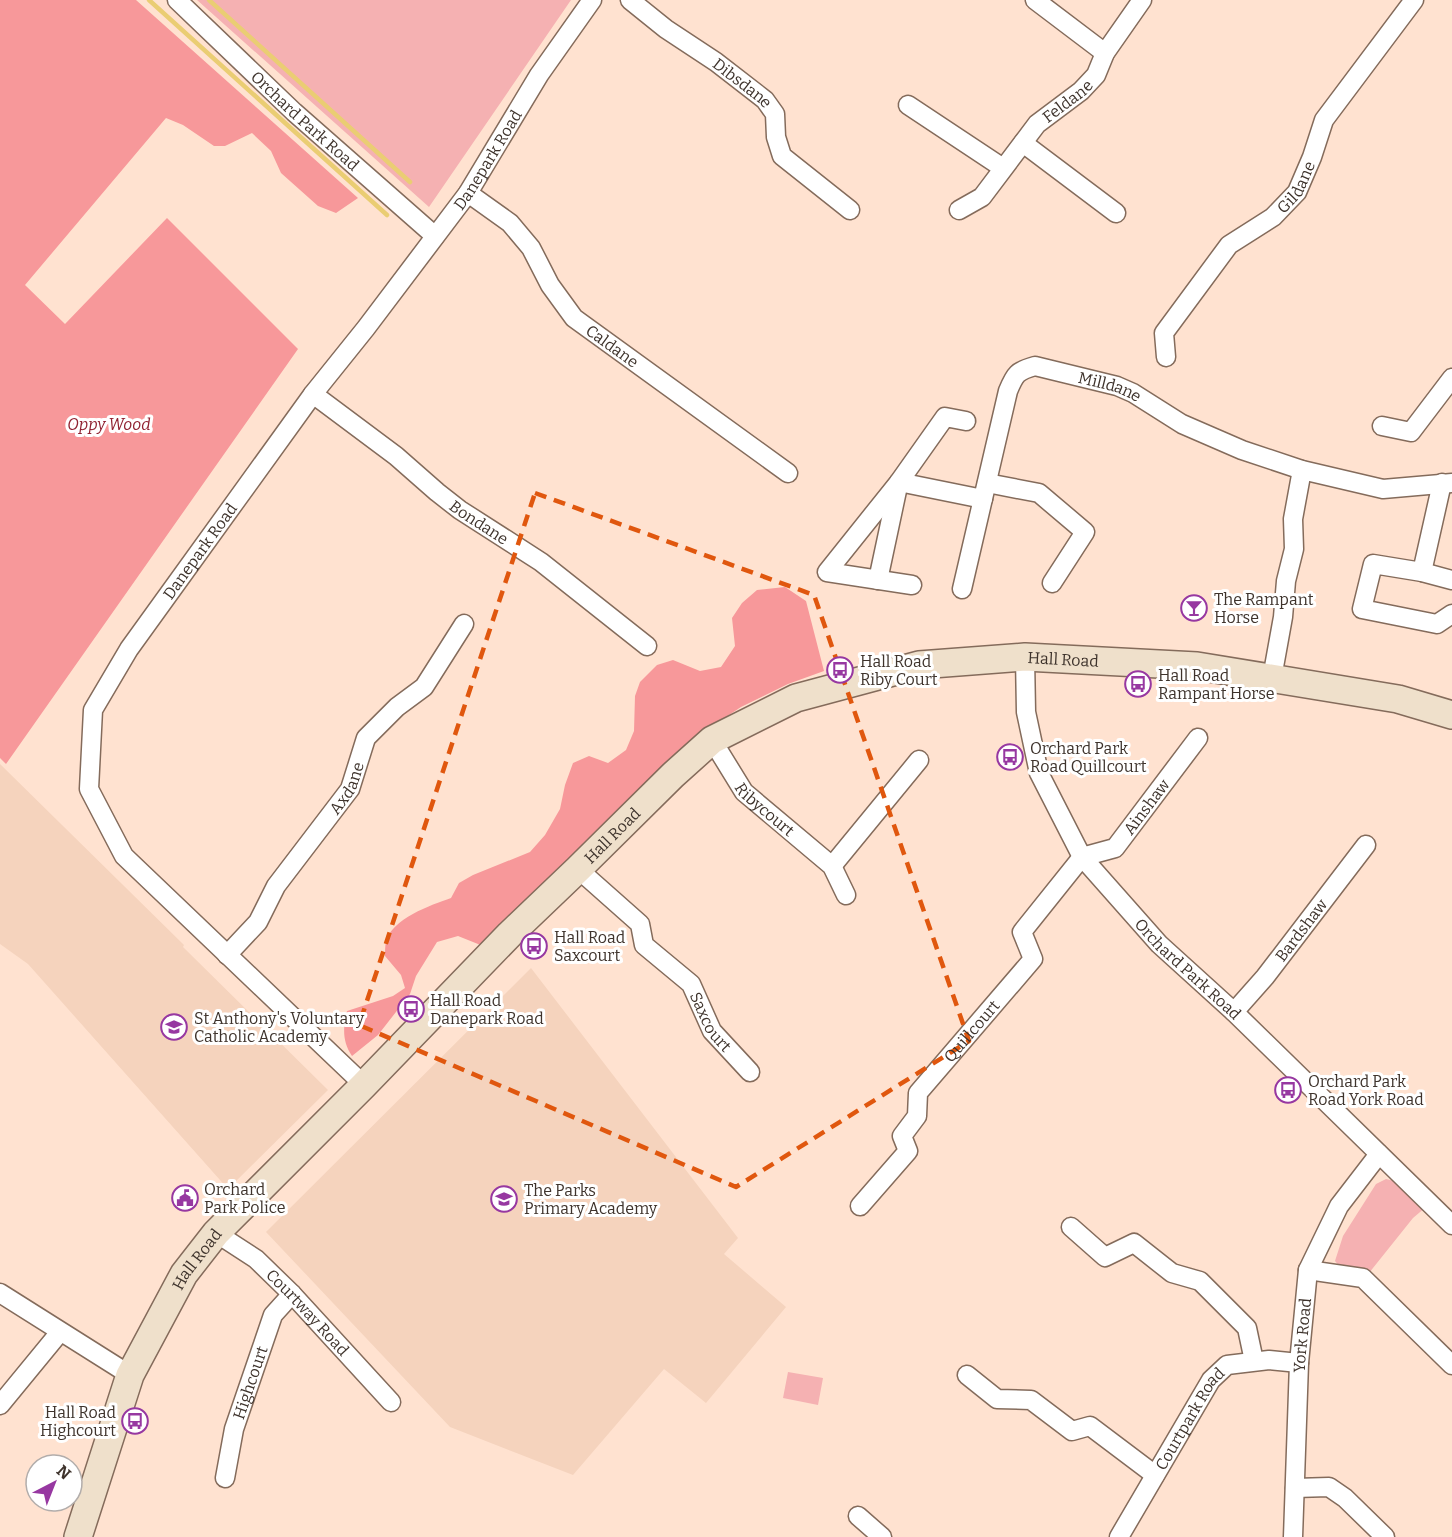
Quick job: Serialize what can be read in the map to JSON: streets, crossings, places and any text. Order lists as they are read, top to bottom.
{
  "streets": {
    "street": [
      "Dibsdane",
      "Feldane",
      "Orchard Park Road",
      "Danepark Road",
      "Gildane",
      "Caldane",
      "Milldane",
      "Bondane",
      "Hall Road",
      "Axdane",
      "Ainshaw",
      "Ribycourt",
      "Bardshaw",
      "Saxcourt",
      "Quillcourt",
      "Courtway Road",
      "York Road",
      "Highcourt",
      "Courtpark Road"
    ]
  },
  "crossings": [
    ["Orchard Park Road", "Danepark Road"],
    ["Orchard Park Road", "Hall Road"],
    ["Orchard Park Road", "Ainshaw"],
    ["Orchard Park Road", "Bardshaw"],
    ["Orchard Park Road", "Quillcourt"],
    ["Orchard Park Road", "York Road"],
    ["Danepark Road", "Caldane"],
    ["Danepark Road", "Bondane"],
    ["Danepark Road", "Hall Road"],
    ["Danepark Road", "Axdane"],
    ["Hall Road", "Ribycourt"],
    ["Hall Road", "Saxcourt"],
    ["Hall Road", "Courtway Road"],
    ["Ainshaw", "Quillcourt"],
    ["Courtway Road", "Highcourt"],
    ["York Road", "Courtpark Road"]
  ],
  "parks": ["Oppy Wood"],
  "places": {
    "bar": ["The Rampant Horse"],
    "bus stop": [
      "Hall Road Riby Court",
      "Hall Road Rampant Horse",
      "Orchard Park Road Quillcourt",
      "Hall Road Saxcourt",
      "Hall Road Danepark Road",
      "Orchard Park Road York Road",
      "Hall Road Highcourt"
    ],
    "school or university": ["St Anthony's Voluntary Catholic Academy", "The Parks Primary Academy"],
    "public building": ["Orchard Park Police"]
  },
  "north": "top right"
}
